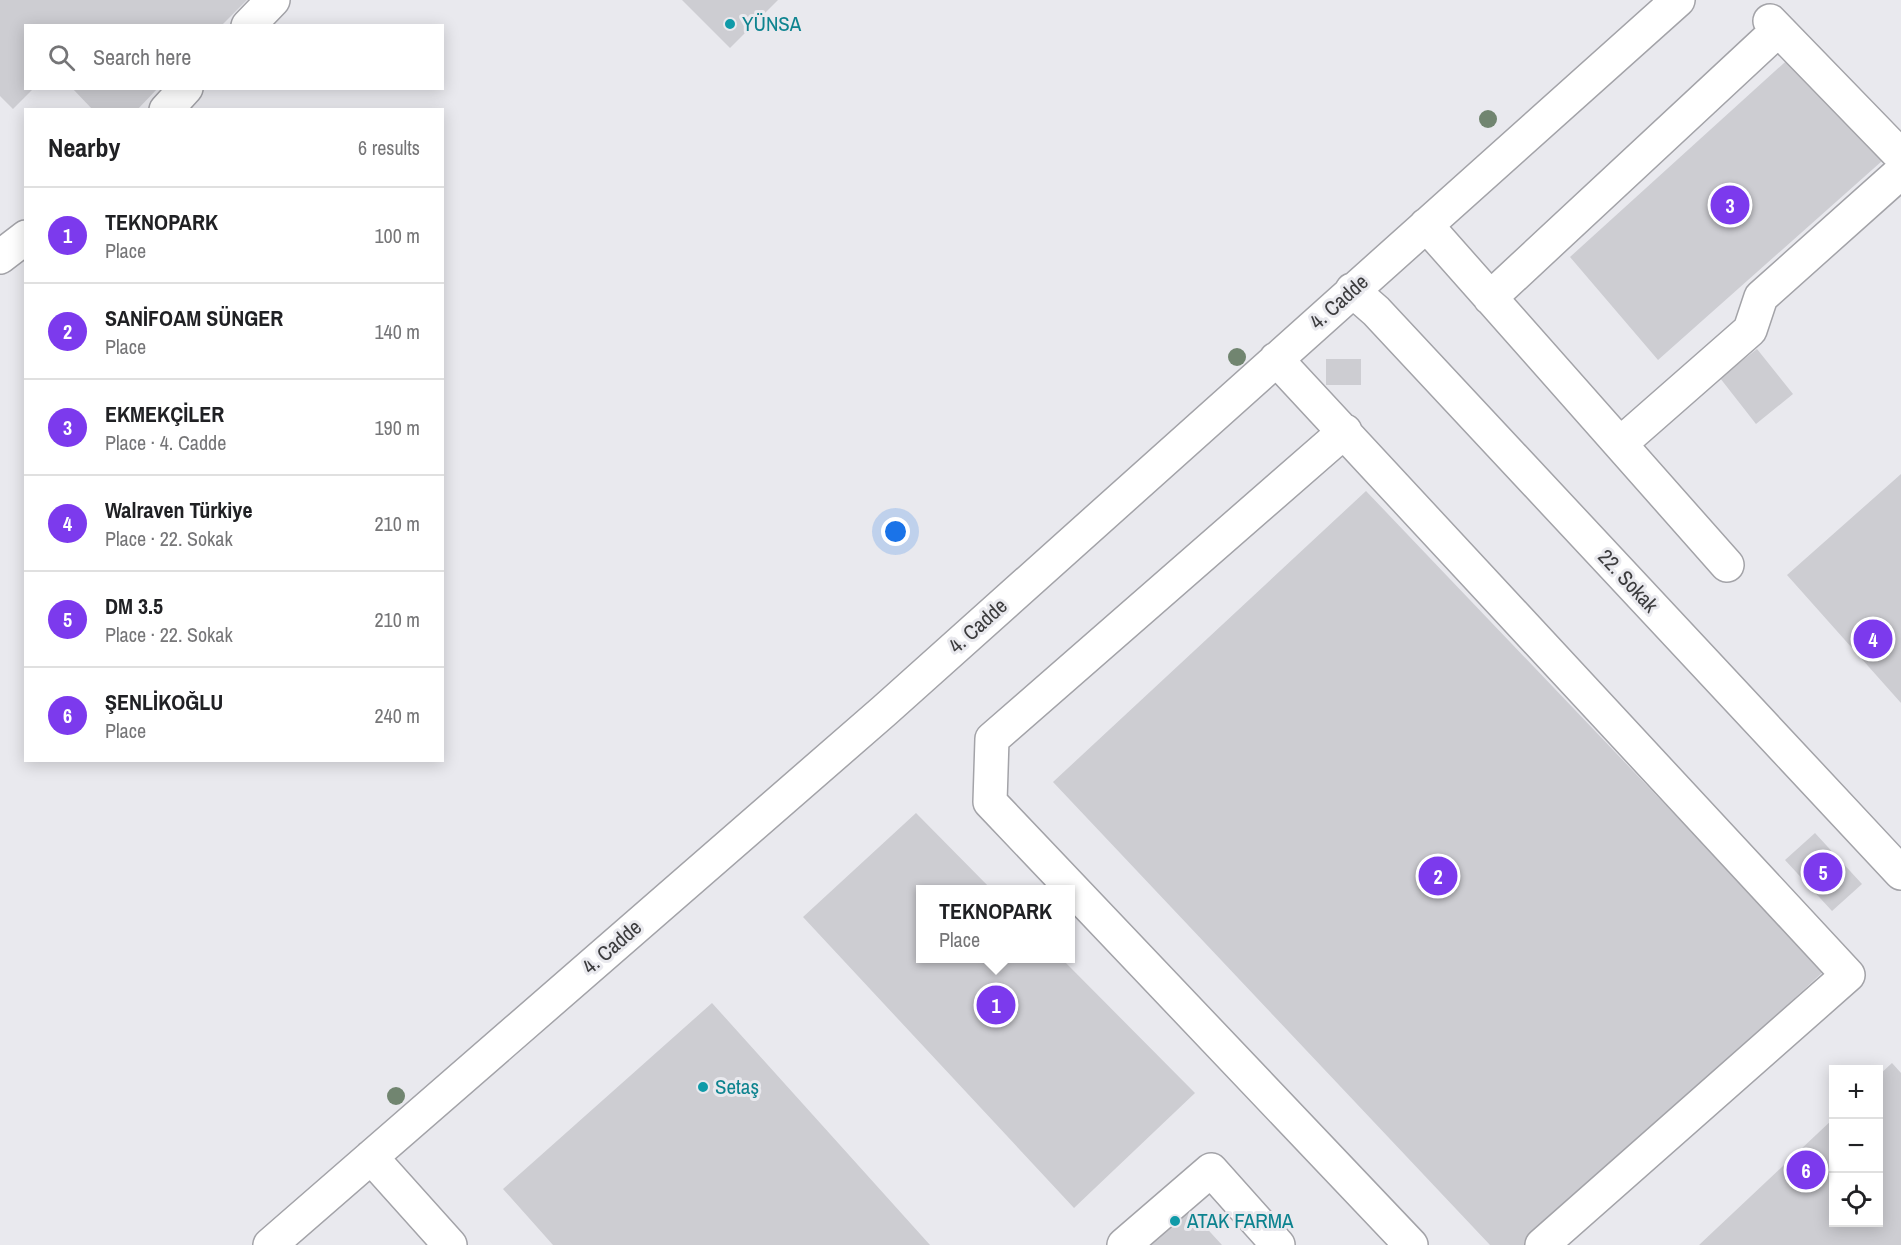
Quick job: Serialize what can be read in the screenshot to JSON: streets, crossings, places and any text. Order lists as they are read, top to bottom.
{
  "streets": {
    "street": ["4. Cadde", "22. Sokak"]
  },
  "crossings": [
    ["4. Cadde", "22. Sokak"]
  ],
  "places": ["YÜNSA", "Setaş", "ATAK FARMA"],
  "page": {
    "search": "Search here",
    "heading": ["Nearby", "6 results"],
    "pins": [
      "3",
      "4",
      "5",
      "2",
      "1",
      "6"
    ],
    "list": [
      {
        "mark": "1",
        "name": "TEKNOPARK",
        "note": "Place",
        "value": "100 m"
      },
      {
        "mark": "2",
        "name": "SANİFOAM SÜNGER",
        "note": "Place",
        "value": "140 m"
      },
      {
        "mark": "3",
        "name": "EKMEKÇİLER",
        "note": "Place · 4. Cadde",
        "value": "190 m"
      },
      {
        "mark": "4",
        "name": "Walraven Türkiye",
        "note": "Place · 22. Sokak",
        "value": "210 m"
      },
      {
        "mark": "5",
        "name": "DM 3.5",
        "note": "Place · 22. Sokak",
        "value": "210 m"
      },
      {
        "mark": "6",
        "name": "ŞENLİKOĞLU",
        "note": "Place",
        "value": "240 m"
      }
    ],
    "popup": ["TEKNOPARK", "Place"],
    "map_buttons": ["+", "−"]
  }
}
